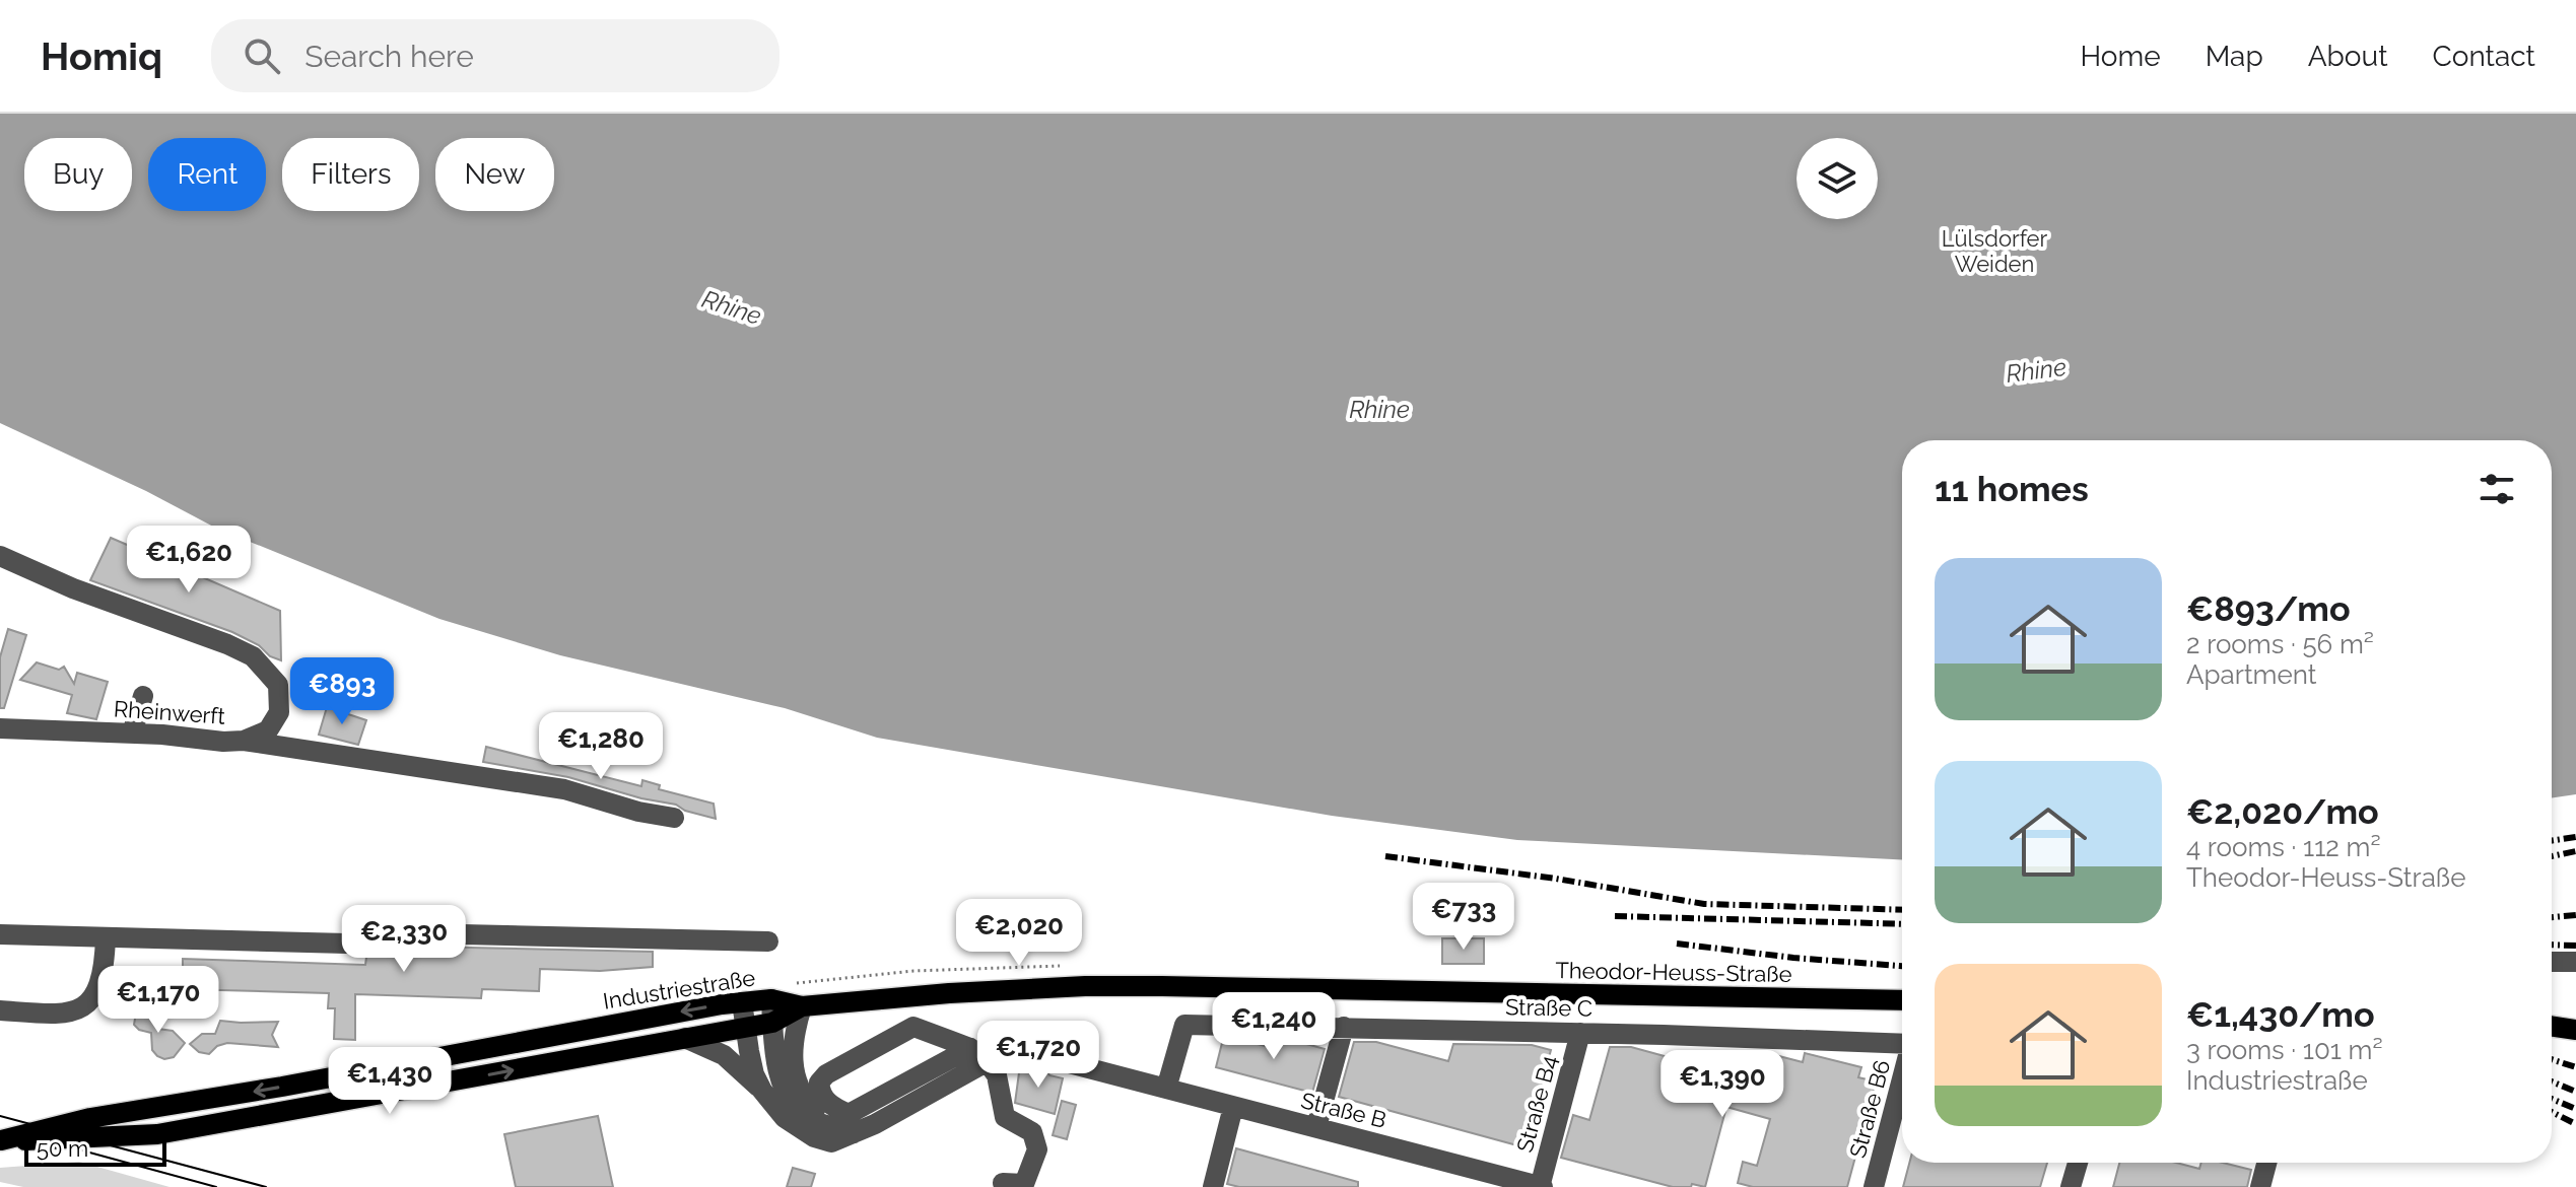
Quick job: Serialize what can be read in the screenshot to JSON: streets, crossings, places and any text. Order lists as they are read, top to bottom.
{
  "streets": {
    "main road": ["Theodor-Heuss-Straße", "Industriestraße"],
    "lane": [
      "Rheinwerft",
      "Straße C",
      "Straße B4",
      "Straße B6",
      "Straße B"
    ]
  },
  "crossings": [
    ["Theodor-Heuss-Straße", "Industriestraße"],
    ["Straße C", "Straße B4"],
    ["Straße C", "Straße B"],
    ["Straße B4", "Straße B"]
  ],
  "water": ["Rhine"],
  "parks": ["Lülsdorfer Weiden"],
  "scale_bar": "50 m",
  "page": {
    "header": "Homiq",
    "search": "Search here",
    "nav": [
      "Home",
      "Map",
      "About",
      "Contact"
    ],
    "chip": [
      "Buy",
      "Rent",
      "Filters",
      "New"
    ],
    "heading": "11 homes",
    "price": [
      "€1,620",
      "€893",
      "€1,280",
      "€733",
      "€2,020",
      "€2,330",
      "€1,170",
      "€1,240",
      "€1,720",
      "€1,430",
      "€1,390"
    ],
    "list": [
      {
        "name": "€893/mo",
        "note": "2 rooms · 56 m² · Apartment"
      },
      {
        "name": "€2,020/mo",
        "note": "4 rooms · 112 m² · Theodor-Heuss-Straße"
      },
      {
        "name": "€1,430/mo",
        "note": "3 rooms · 101 m² · Industriestraße"
      }
    ],
    "scale": "50 m"
  }
}
